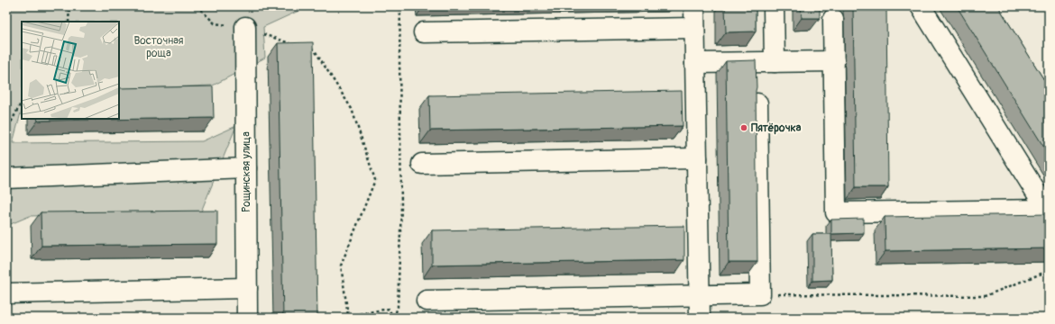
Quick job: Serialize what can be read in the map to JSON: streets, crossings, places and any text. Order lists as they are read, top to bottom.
{
  "streets": {
    "street": ["Рощинская улица"]
  },
  "parks": ["Восточная роща"],
  "places": ["Пятёрочка"]
}
